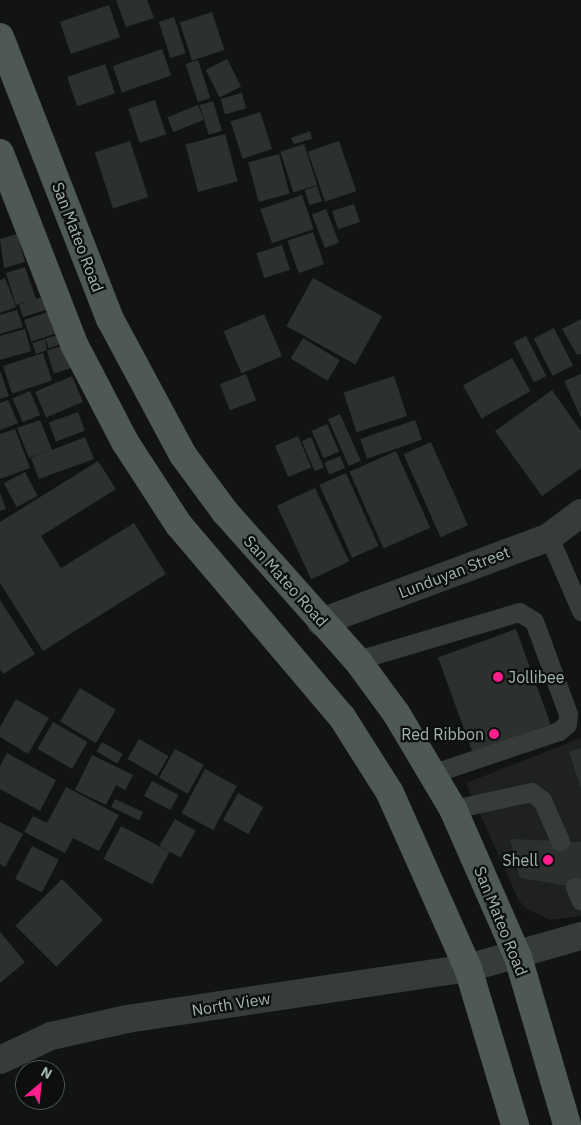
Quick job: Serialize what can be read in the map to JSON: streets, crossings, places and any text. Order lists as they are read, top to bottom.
{
  "streets": {
    "main road": ["San Mateo Road"],
    "street": ["Lunduyan Street", "North View"]
  },
  "crossings": [
    ["San Mateo Road", "Lunduyan Street"],
    ["San Mateo Road", "North View"]
  ],
  "places": ["Jollibee", "Red Ribbon", "Shell"],
  "north": "top right"
}
